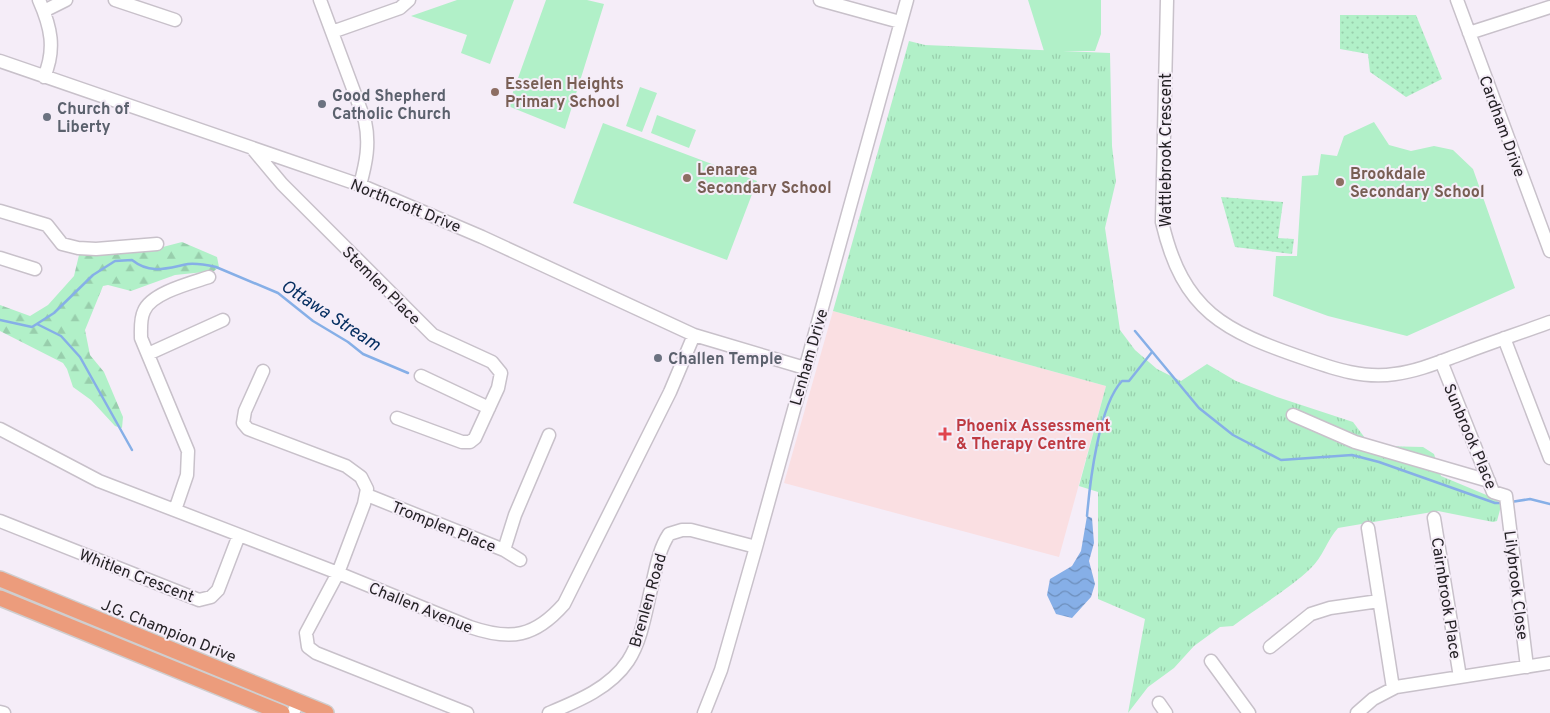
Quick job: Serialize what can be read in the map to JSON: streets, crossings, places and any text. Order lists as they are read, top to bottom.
{
  "streets": {
    "main road": ["J.G. Champion Drive"],
    "street": [
      "Cardham Drive",
      "Wattlebrook Crescent",
      "Northcroft Drive",
      "Stemlen Place",
      "Lenham Drive",
      "Sunbrook Place",
      "Tromplen Place",
      "Whitlen Crescent",
      "Lilybrook Close",
      "Cairnbrook Place",
      "Brenlen Road",
      "Challen Avenue"
    ]
  },
  "crossings": [
    ["Wattlebrook Crescent", "Sunbrook Place"],
    ["Northcroft Drive", "Stemlen Place"],
    ["Northcroft Drive", "Lenham Drive"],
    ["Northcroft Drive", "Challen Avenue"],
    ["Lenham Drive", "Brenlen Road"],
    ["Sunbrook Place", "Lilybrook Close"],
    ["Whitlen Crescent", "Challen Avenue"]
  ],
  "water": ["Ottawa Stream"],
  "places": {
    "other": [
      "Esselen Heights Primary School",
      "Good Shepherd Catholic Church",
      "Church of Liberty",
      "Lenarea Secondary School",
      "Brookdale Secondary School",
      "Challen Temple"
    ],
    "health": ["Phoenix Assessment & Therapy Centre"]
  }
}
